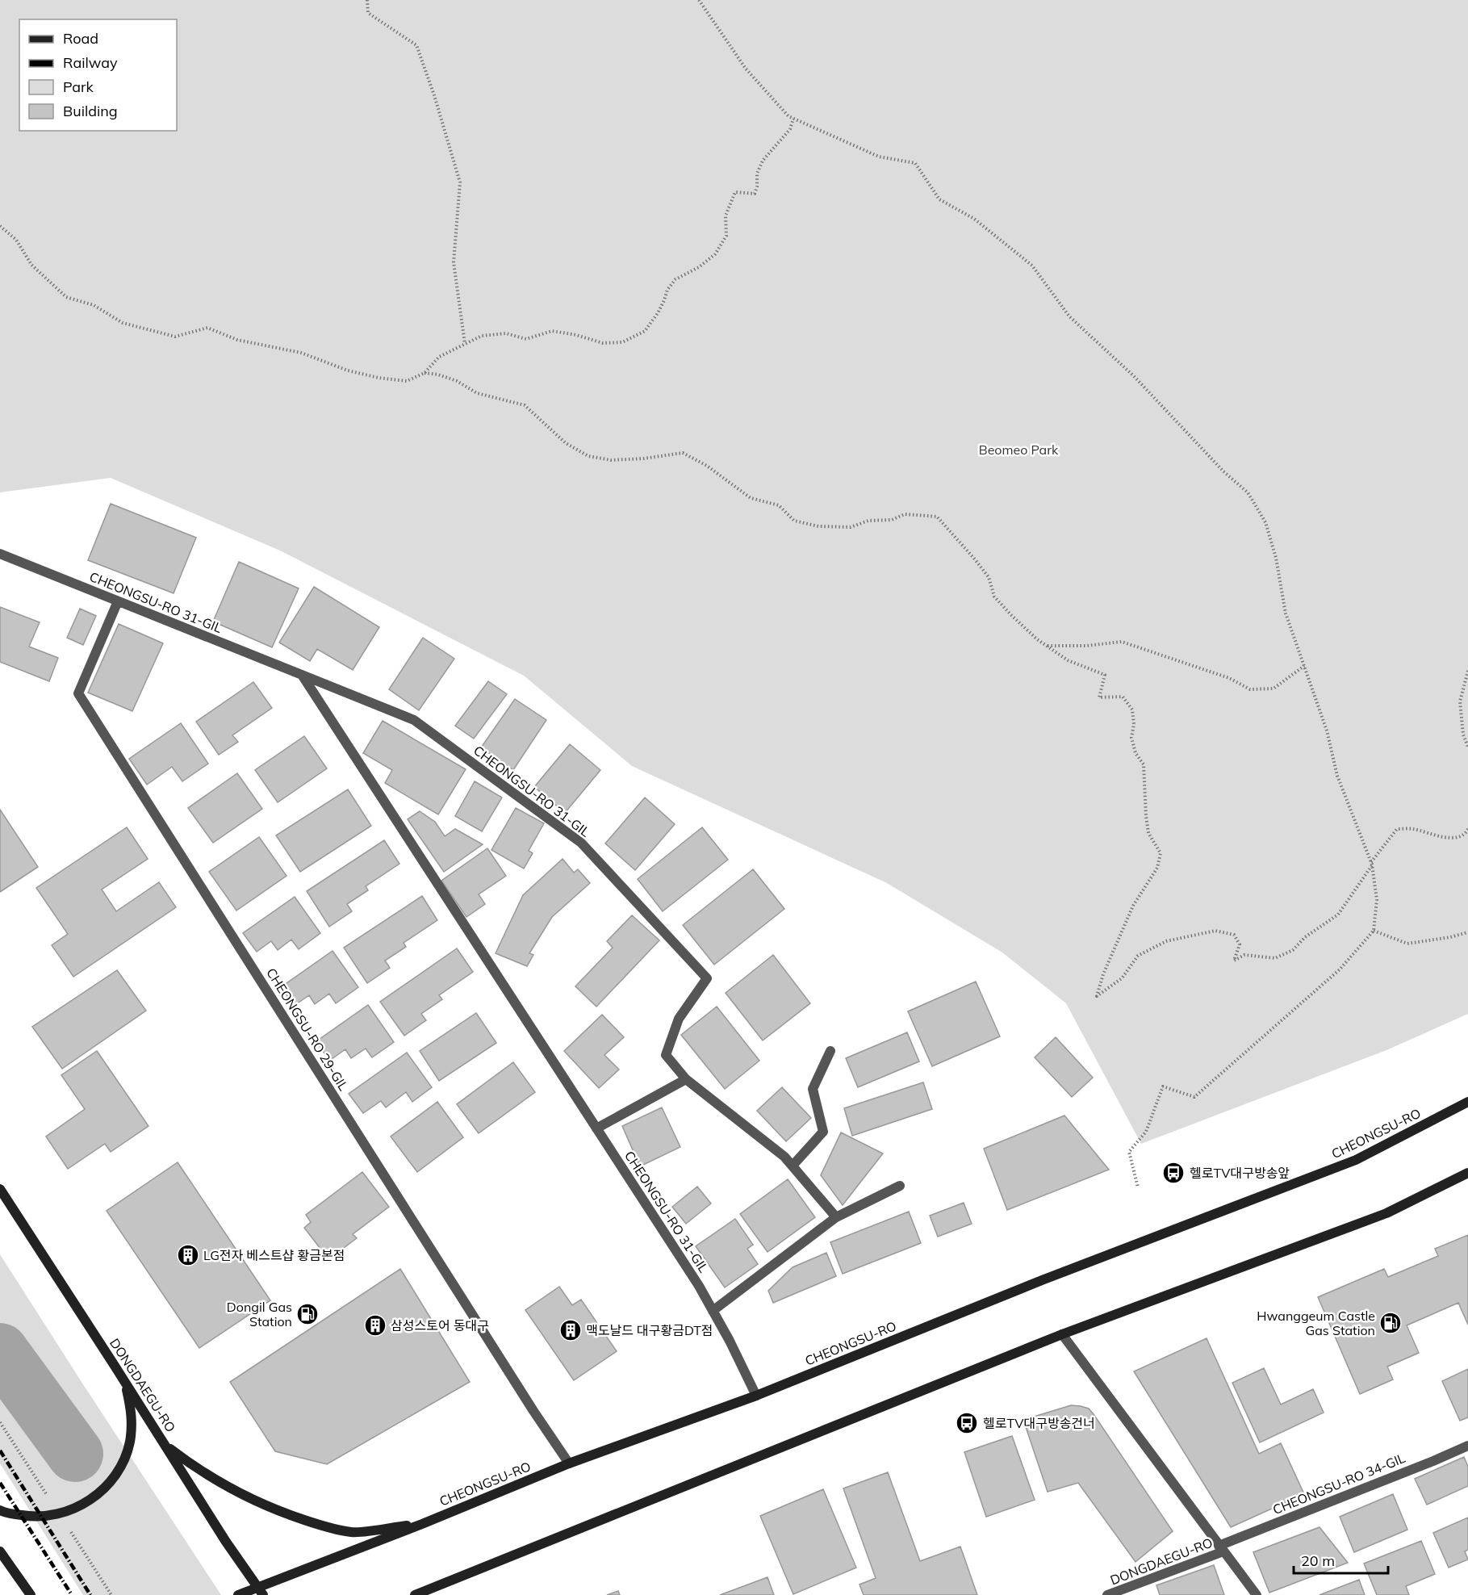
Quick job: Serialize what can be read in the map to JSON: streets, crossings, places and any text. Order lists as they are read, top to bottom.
{
  "streets": {
    "main road": ["CHEONGSU-RO", "DONGDAEGU-RO"],
    "street": ["CHEONGSU-RO 31-GIL", "CHEONGSU-RO 29-GIL", "CHEONGSU-RO 34-GIL"]
  },
  "crossings": [
    ["CHEONGSU-RO 31-GIL", "CHEONGSU-RO 29-GIL"],
    ["CHEONGSU-RO 31-GIL", "CHEONGSU-RO"],
    ["CHEONGSU-RO 29-GIL", "CHEONGSU-RO"],
    ["CHEONGSU-RO", "DONGDAEGU-RO"],
    ["DONGDAEGU-RO", "CHEONGSU-RO 34-GIL"]
  ],
  "parks": ["Beomeo Park"],
  "places": {
    "bus stop": ["헬로TV대구방송앞", "헬로TV대구방송건너"],
    "building": ["LG전자 베스트샵 황금본점", "삼성스토어 동대구", "맥도날드 대구황금DT점"],
    "fuel station": ["Dongil Gas Station", "Hwanggeum Castle Gas Station"]
  },
  "legend": [
    "Road",
    "Railway",
    "Park",
    "Building"
  ],
  "scale_bar": "20 m"
}
